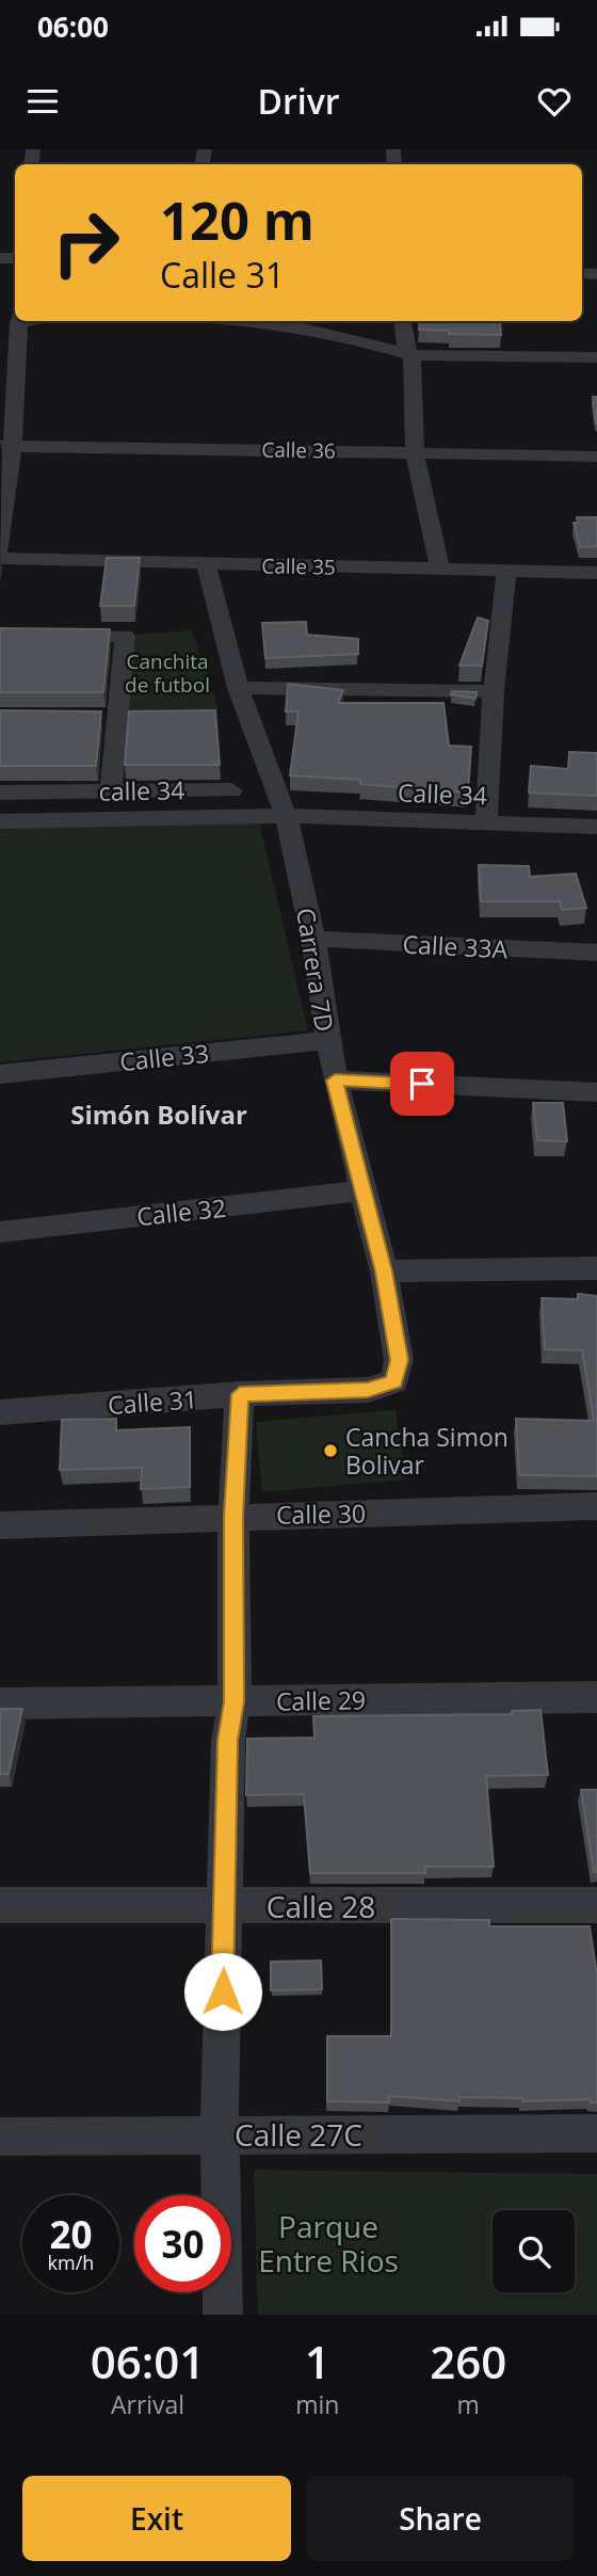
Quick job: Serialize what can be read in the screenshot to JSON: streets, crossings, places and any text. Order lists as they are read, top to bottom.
{
  "streets": {
    "street": [
      "Calle 36",
      "Calle 35",
      "calle 34",
      "Calle 34",
      "Calle 33A",
      "Carrera 7D",
      "Calle 33",
      "Calle 32",
      "Calle 31",
      "Calle 30",
      "Calle 29",
      "Calle 28",
      "Calle 27C"
    ]
  },
  "crossings": [
    ["Calle 35", "Carrera 7D"],
    ["calle 34", "Calle 34"],
    ["calle 34", "Carrera 7D"],
    ["Calle 34", "Carrera 7D"],
    ["Calle 33A", "Carrera 7D"],
    ["Carrera 7D", "Calle 33"],
    ["Carrera 7D", "Calle 32"],
    ["Carrera 7D", "Calle 31"]
  ],
  "districts": ["Simón Bolívar"],
  "parks": ["Canchita de futbol", "Parque Entre Rios"],
  "places": ["Cancha Simon Bolivar"],
  "page": {
    "status": "06:00",
    "header": "Drivr",
    "turn": ["120 m", "Calle 31"],
    "speed": "20 km/h",
    "limit": "30",
    "eta": [
      "06:01",
      "Arrival",
      "1",
      "min",
      "260",
      "m"
    ],
    "buttons": ["Exit", "Share"]
  }
}
